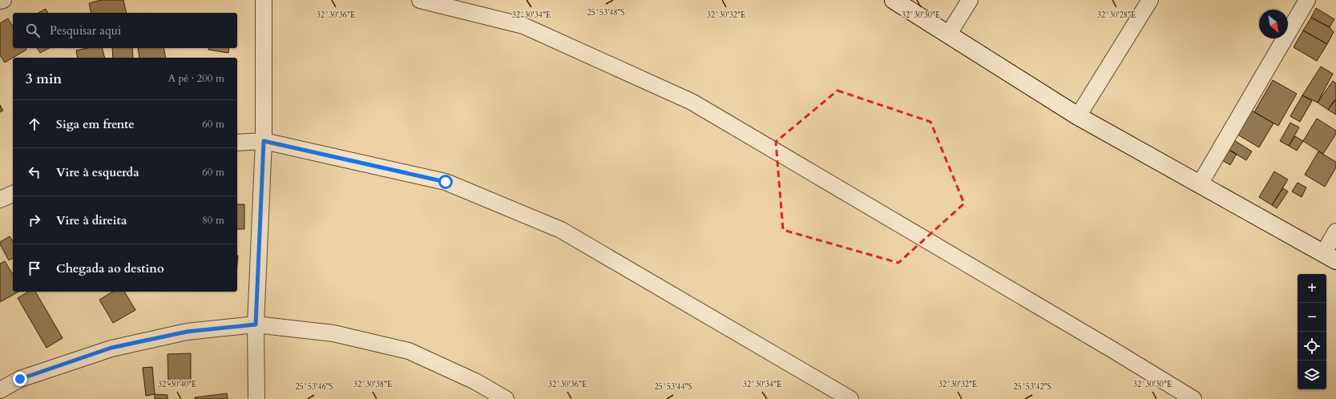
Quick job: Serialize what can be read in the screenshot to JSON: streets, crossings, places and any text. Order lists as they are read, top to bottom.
{
  "north": "bottom right",
  "page": {
    "search": "Pesquisar aqui",
    "heading": ["3 min", "A pé · 200 m"],
    "list": [
      ["Siga em frente", "60 m"],
      ["Vire à esquerda", "60 m"],
      ["Vire à direita", "80 m"],
      "Chegada ao destino"
    ],
    "map_buttons": ["+", "−"]
  },
  "coordinates": [
    "25°53'48\"S",
    "32°30'36\"E",
    "32°30'34\"E",
    "32°30'32\"E",
    "32°30'30\"E",
    "32°30'28\"E",
    "32°30'40\"E",
    "32°30'38\"E",
    "25°53'46\"S",
    "25°53'44\"S",
    "25°53'42\"S"
  ]
}
